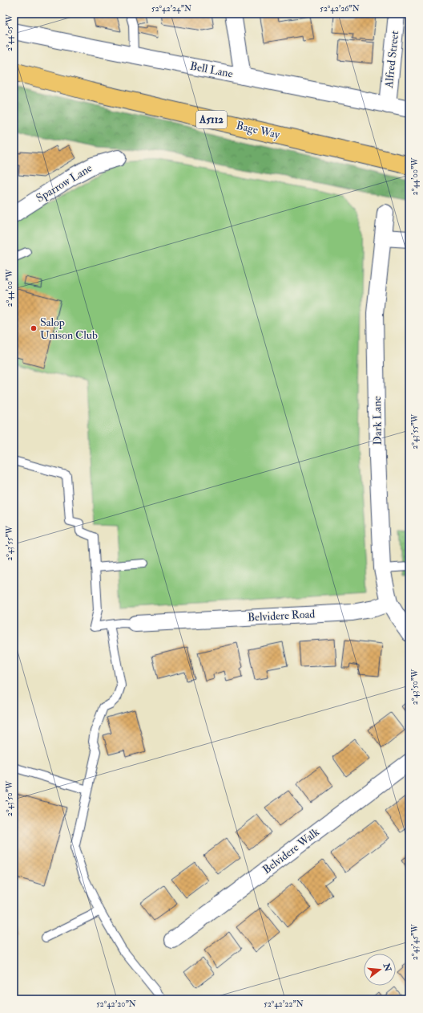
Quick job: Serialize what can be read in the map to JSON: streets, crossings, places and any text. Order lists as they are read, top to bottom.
{
  "streets": {
    "main road": ["A5112", "Bage Way"],
    "street": [
      "Alfred Street",
      "Bell Lane",
      "Sparrow Lane",
      "Dark Lane",
      "Belvidere Road",
      "Belvidere Walk"
    ]
  },
  "crossings": [
    ["Alfred Street", "Bell Lane"],
    ["Dark Lane", "Belvidere Road"]
  ],
  "places": ["Salop Unison Club"],
  "north": "right",
  "coordinates": [
    "52°42'24\"N",
    "52°42'26\"N",
    "2°44'05\"W",
    "2°44'00\"W",
    "2°43'55\"W",
    "2°43'50\"W",
    "2°43'45\"W",
    "52°42'20\"N",
    "52°42'22\"N"
  ]
}
